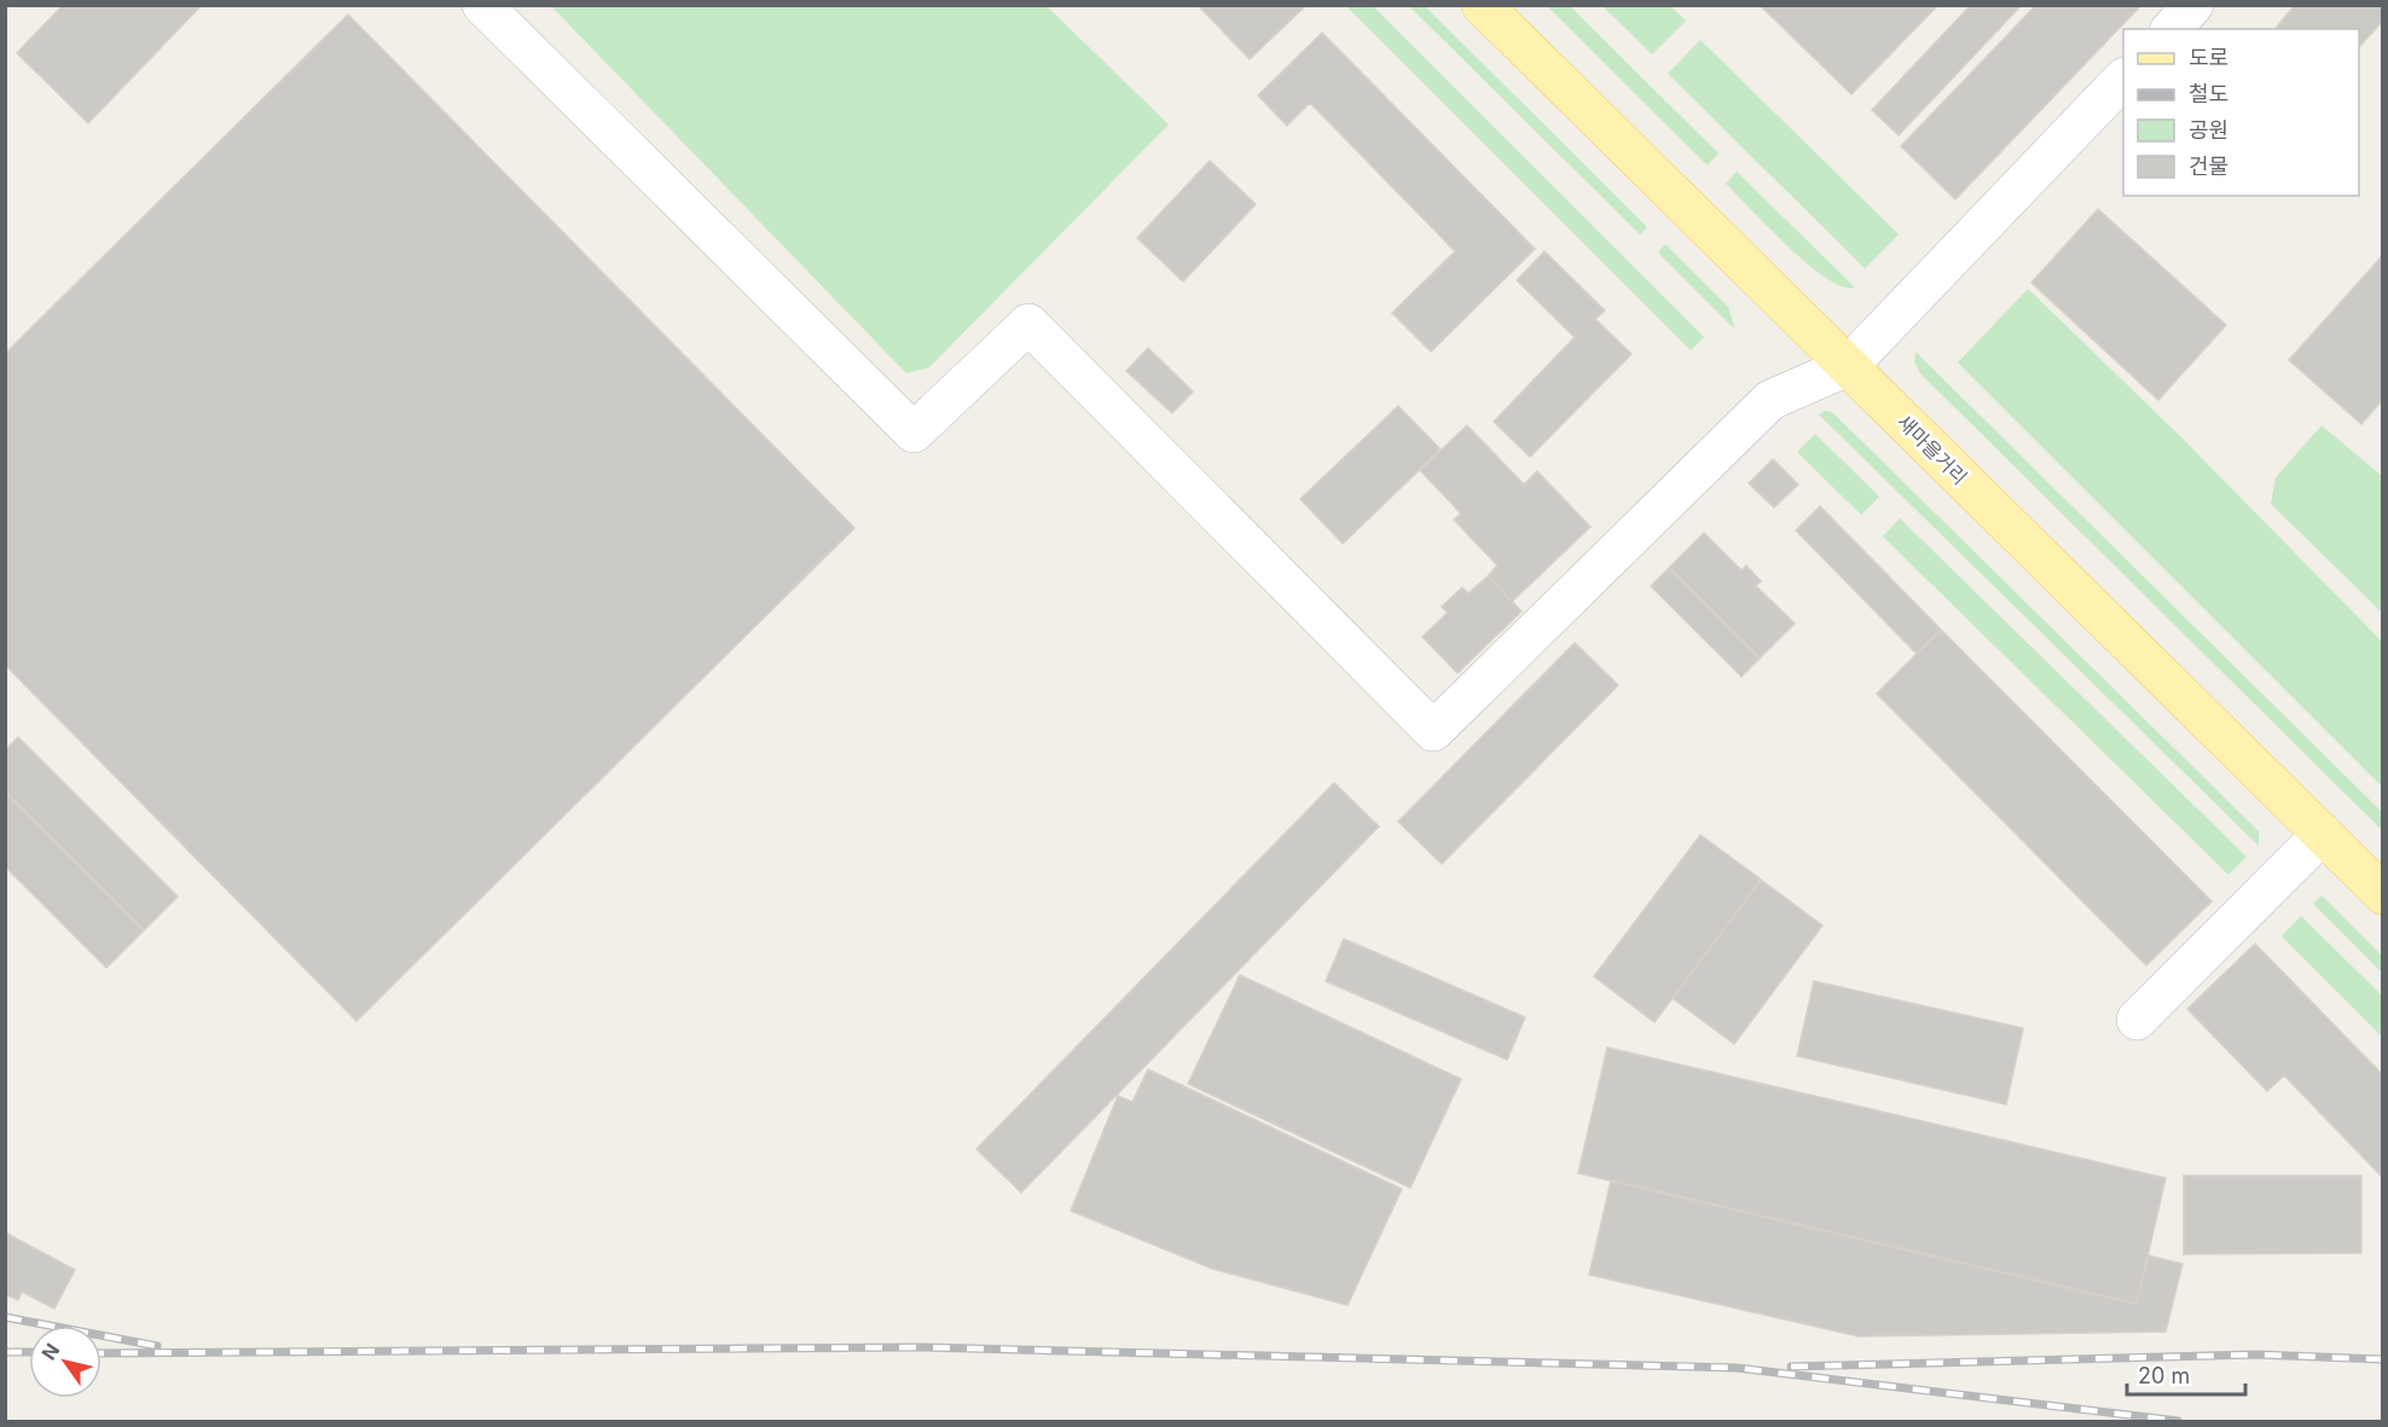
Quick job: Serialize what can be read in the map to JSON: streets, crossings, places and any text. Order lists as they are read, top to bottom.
{
  "streets": {
    "main road": ["새마을거리"]
  },
  "legend": [
    "도로",
    "철도",
    "공원",
    "건물"
  ],
  "scale_bar": "20 m",
  "north": "top left"
}
